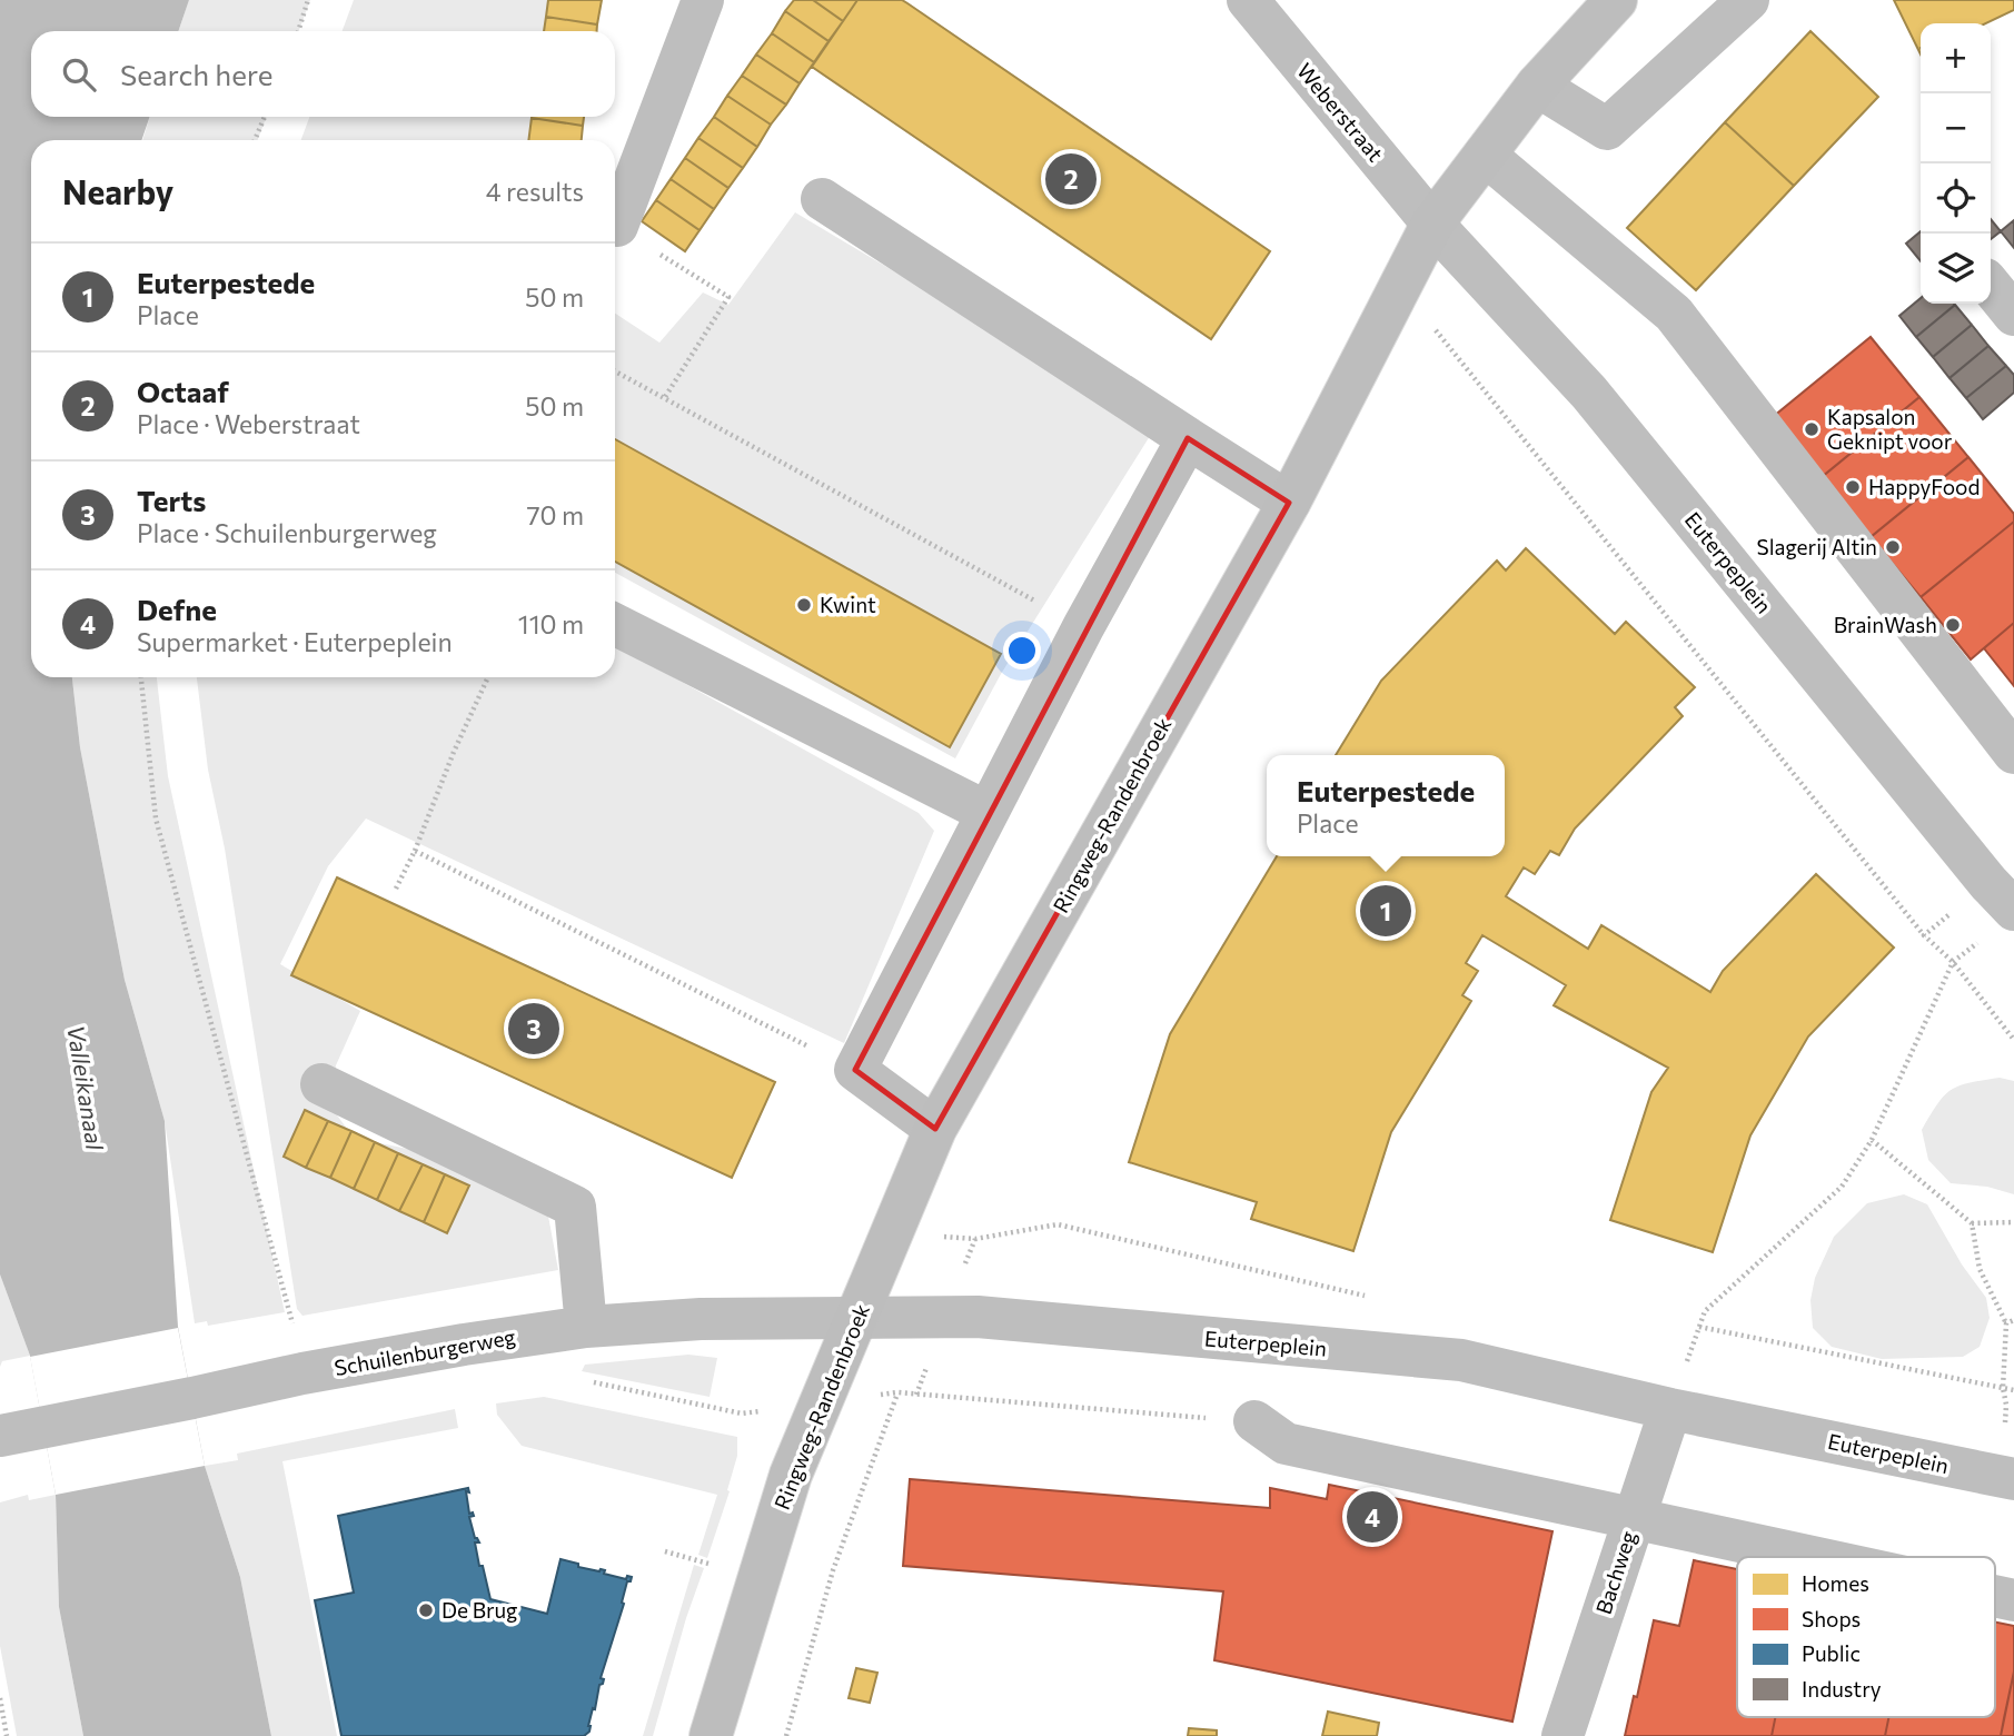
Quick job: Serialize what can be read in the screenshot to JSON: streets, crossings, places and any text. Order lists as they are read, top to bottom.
{
  "streets": {
    "main road": ["Ringweg-Randenbroek"],
    "street": [
      "Weberstraat",
      "Euterpeplein",
      "Schuilenburgerweg",
      "Bachweg"
    ]
  },
  "crossings": [
    ["Weberstraat", "Euterpeplein"],
    ["Weberstraat", "Ringweg-Randenbroek"],
    ["Euterpeplein", "Ringweg-Randenbroek"],
    ["Euterpeplein", "Schuilenburgerweg"],
    ["Euterpeplein", "Bachweg"],
    ["Ringweg-Randenbroek", "Schuilenburgerweg"]
  ],
  "water": ["Valleikanaal"],
  "places": [
    "Kapsalon Geknipt voor",
    "HappyFood",
    "Slagerij Altin",
    "Kwint",
    "BrainWash",
    "De Brug"
  ],
  "legend": [
    "Homes",
    "Shops",
    "Public",
    "Industry"
  ],
  "page": {
    "map_buttons": ["+", "−"],
    "search": "Search here",
    "heading": ["Nearby", "4 results"],
    "pins": [
      "2",
      "1",
      "3",
      "4"
    ],
    "list": [
      {
        "mark": "1",
        "name": "Euterpestede",
        "note": "Place",
        "value": "50 m"
      },
      {
        "mark": "2",
        "name": "Octaaf",
        "note": "Place · Weberstraat",
        "value": "50 m"
      },
      {
        "mark": "3",
        "name": "Terts",
        "note": "Place · Schuilenburgerweg",
        "value": "70 m"
      },
      {
        "mark": "4",
        "name": "Defne",
        "note": "Supermarket · Euterpeplein",
        "value": "110 m"
      }
    ],
    "popup": ["Euterpestede", "Place"]
  }
}
